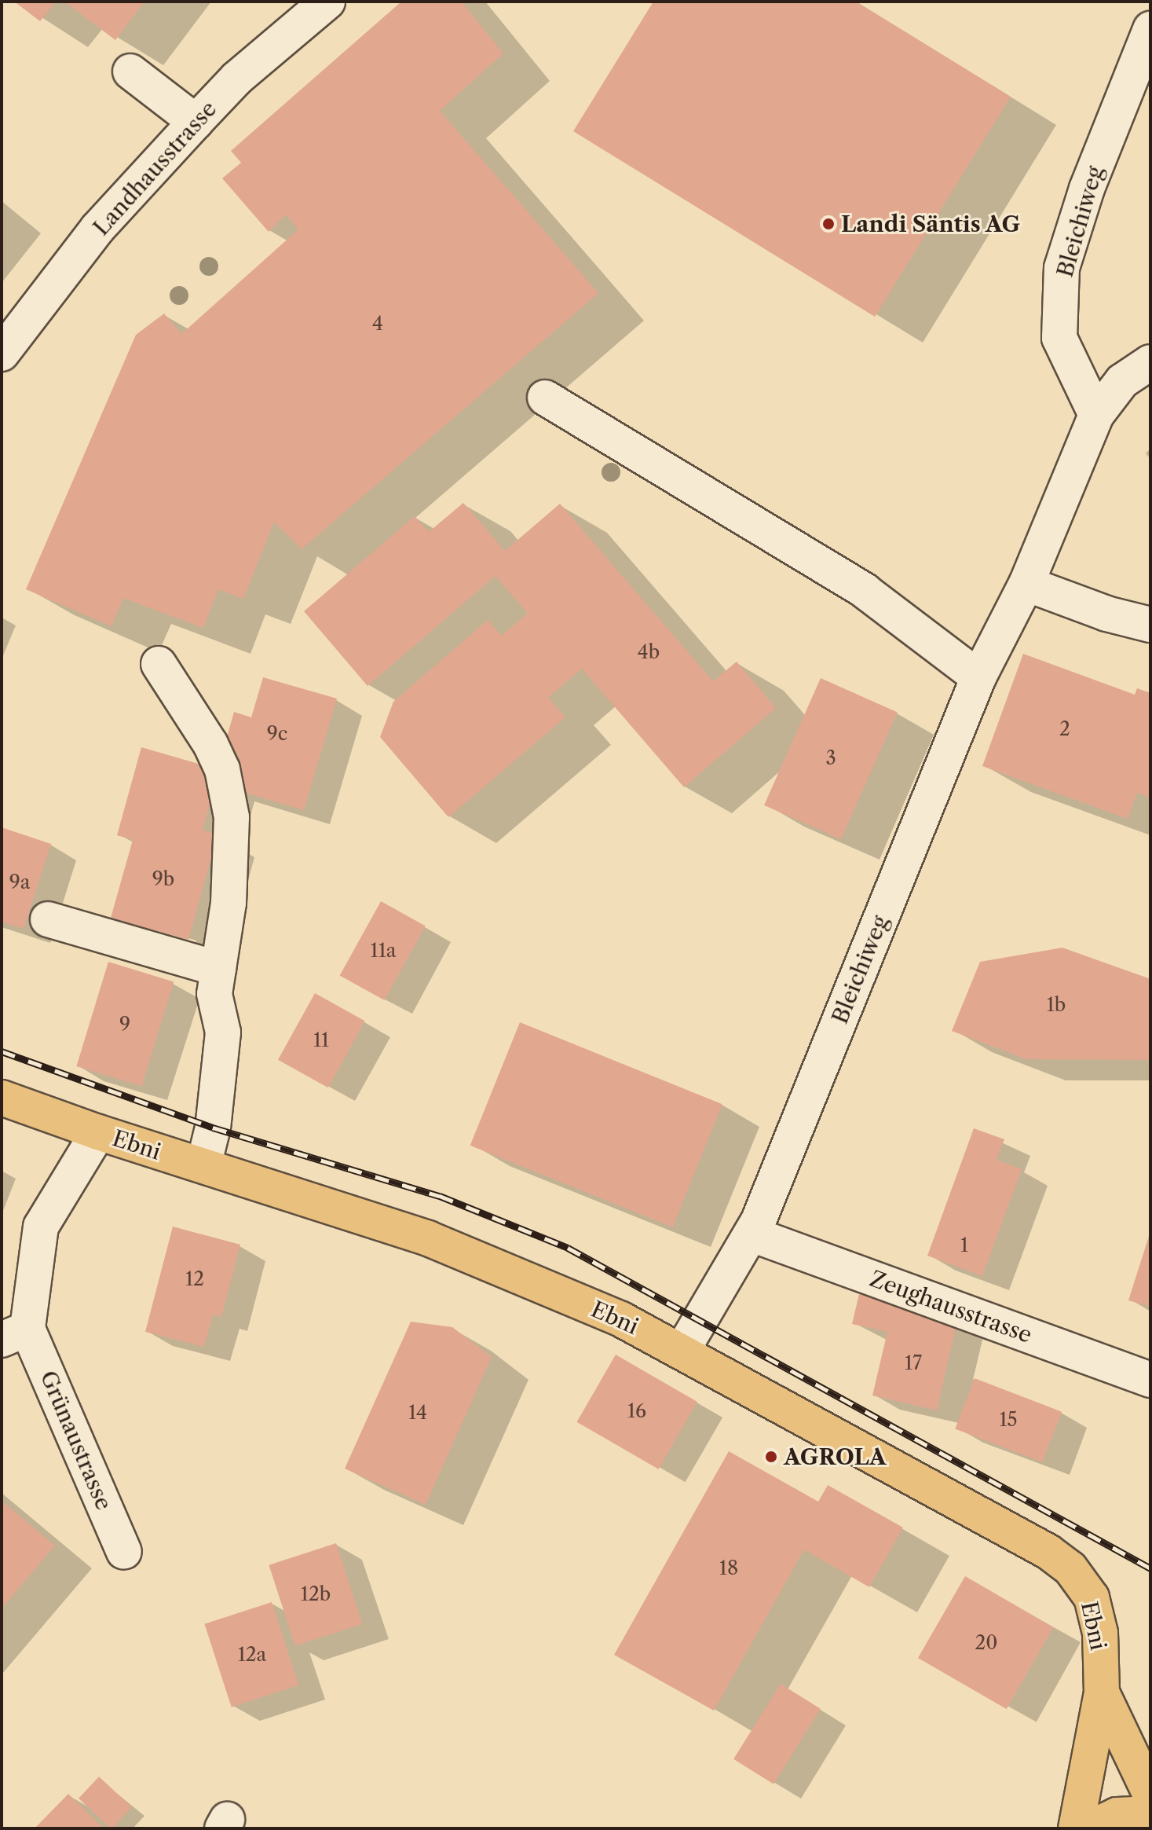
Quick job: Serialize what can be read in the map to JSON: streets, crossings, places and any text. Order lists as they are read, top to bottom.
{
  "streets": {
    "main road": ["Ebni"],
    "street": [
      "Landhausstrasse",
      "Bleichiweg",
      "Zeughausstrasse",
      "Grünaustrasse"
    ]
  },
  "crossings": [
    ["Bleichiweg", "Ebni"],
    ["Bleichiweg", "Zeughausstrasse"],
    ["Ebni", "Grünaustrasse"]
  ],
  "places": ["Landi Säntis AG", "AGROLA"],
  "house_numbers": [
    "4",
    "4b",
    "2",
    "9c",
    "3",
    "9b",
    "9a",
    "11a",
    "1b",
    "9",
    "11",
    "1",
    "12",
    "17",
    "16",
    "14",
    "15",
    "18",
    "12b",
    "20",
    "12a"
  ]
}
